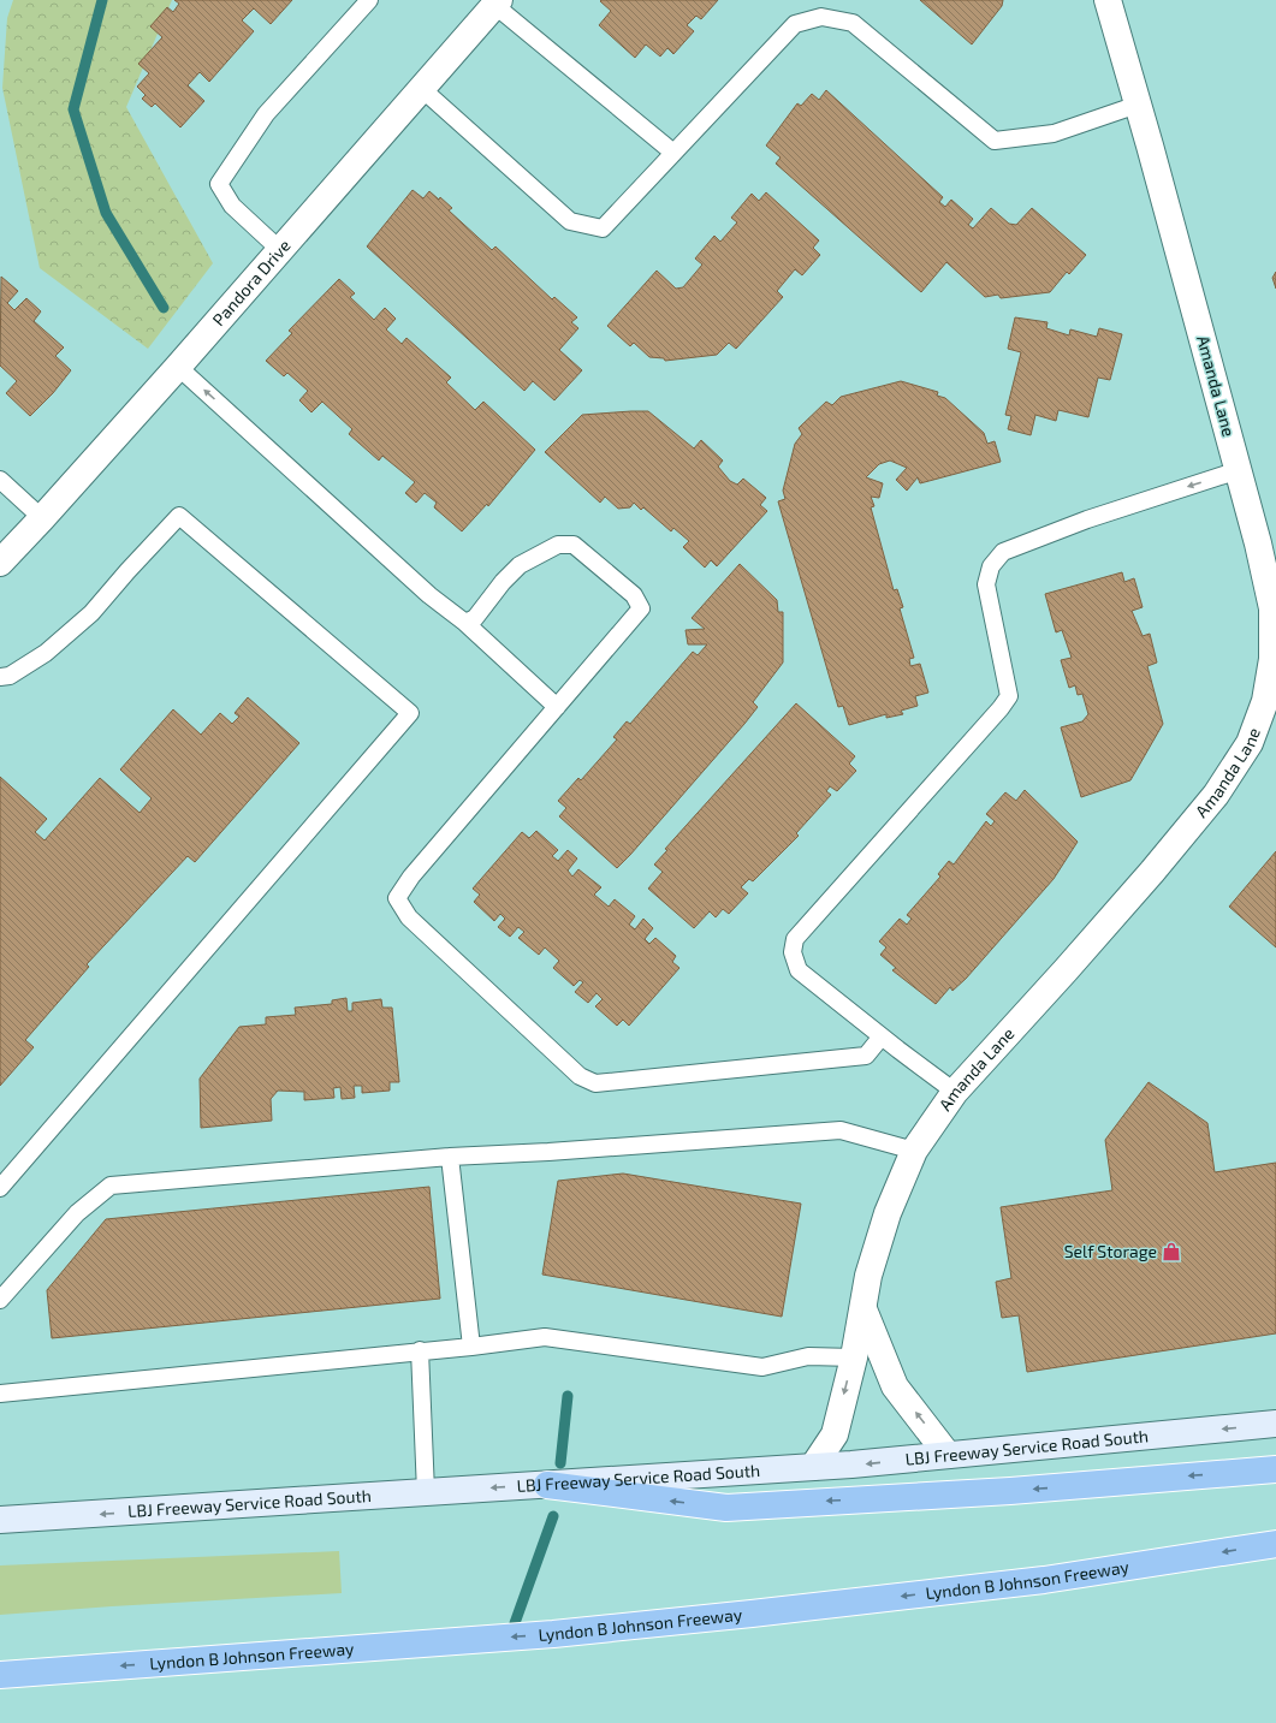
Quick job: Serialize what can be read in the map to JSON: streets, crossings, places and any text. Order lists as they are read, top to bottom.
{
  "streets": {
    "highway": ["Lyndon B Johnson Freeway"],
    "main road": ["LBJ Freeway Service Road South"],
    "street": ["Pandora Drive", "Amanda Lane"]
  },
  "crossings": [
    ["Amanda Lane", "LBJ Freeway Service Road South"]
  ],
  "one_way": ["LBJ Freeway Service Road South"],
  "places": {
    "shop": ["Self Storage"]
  }
}
